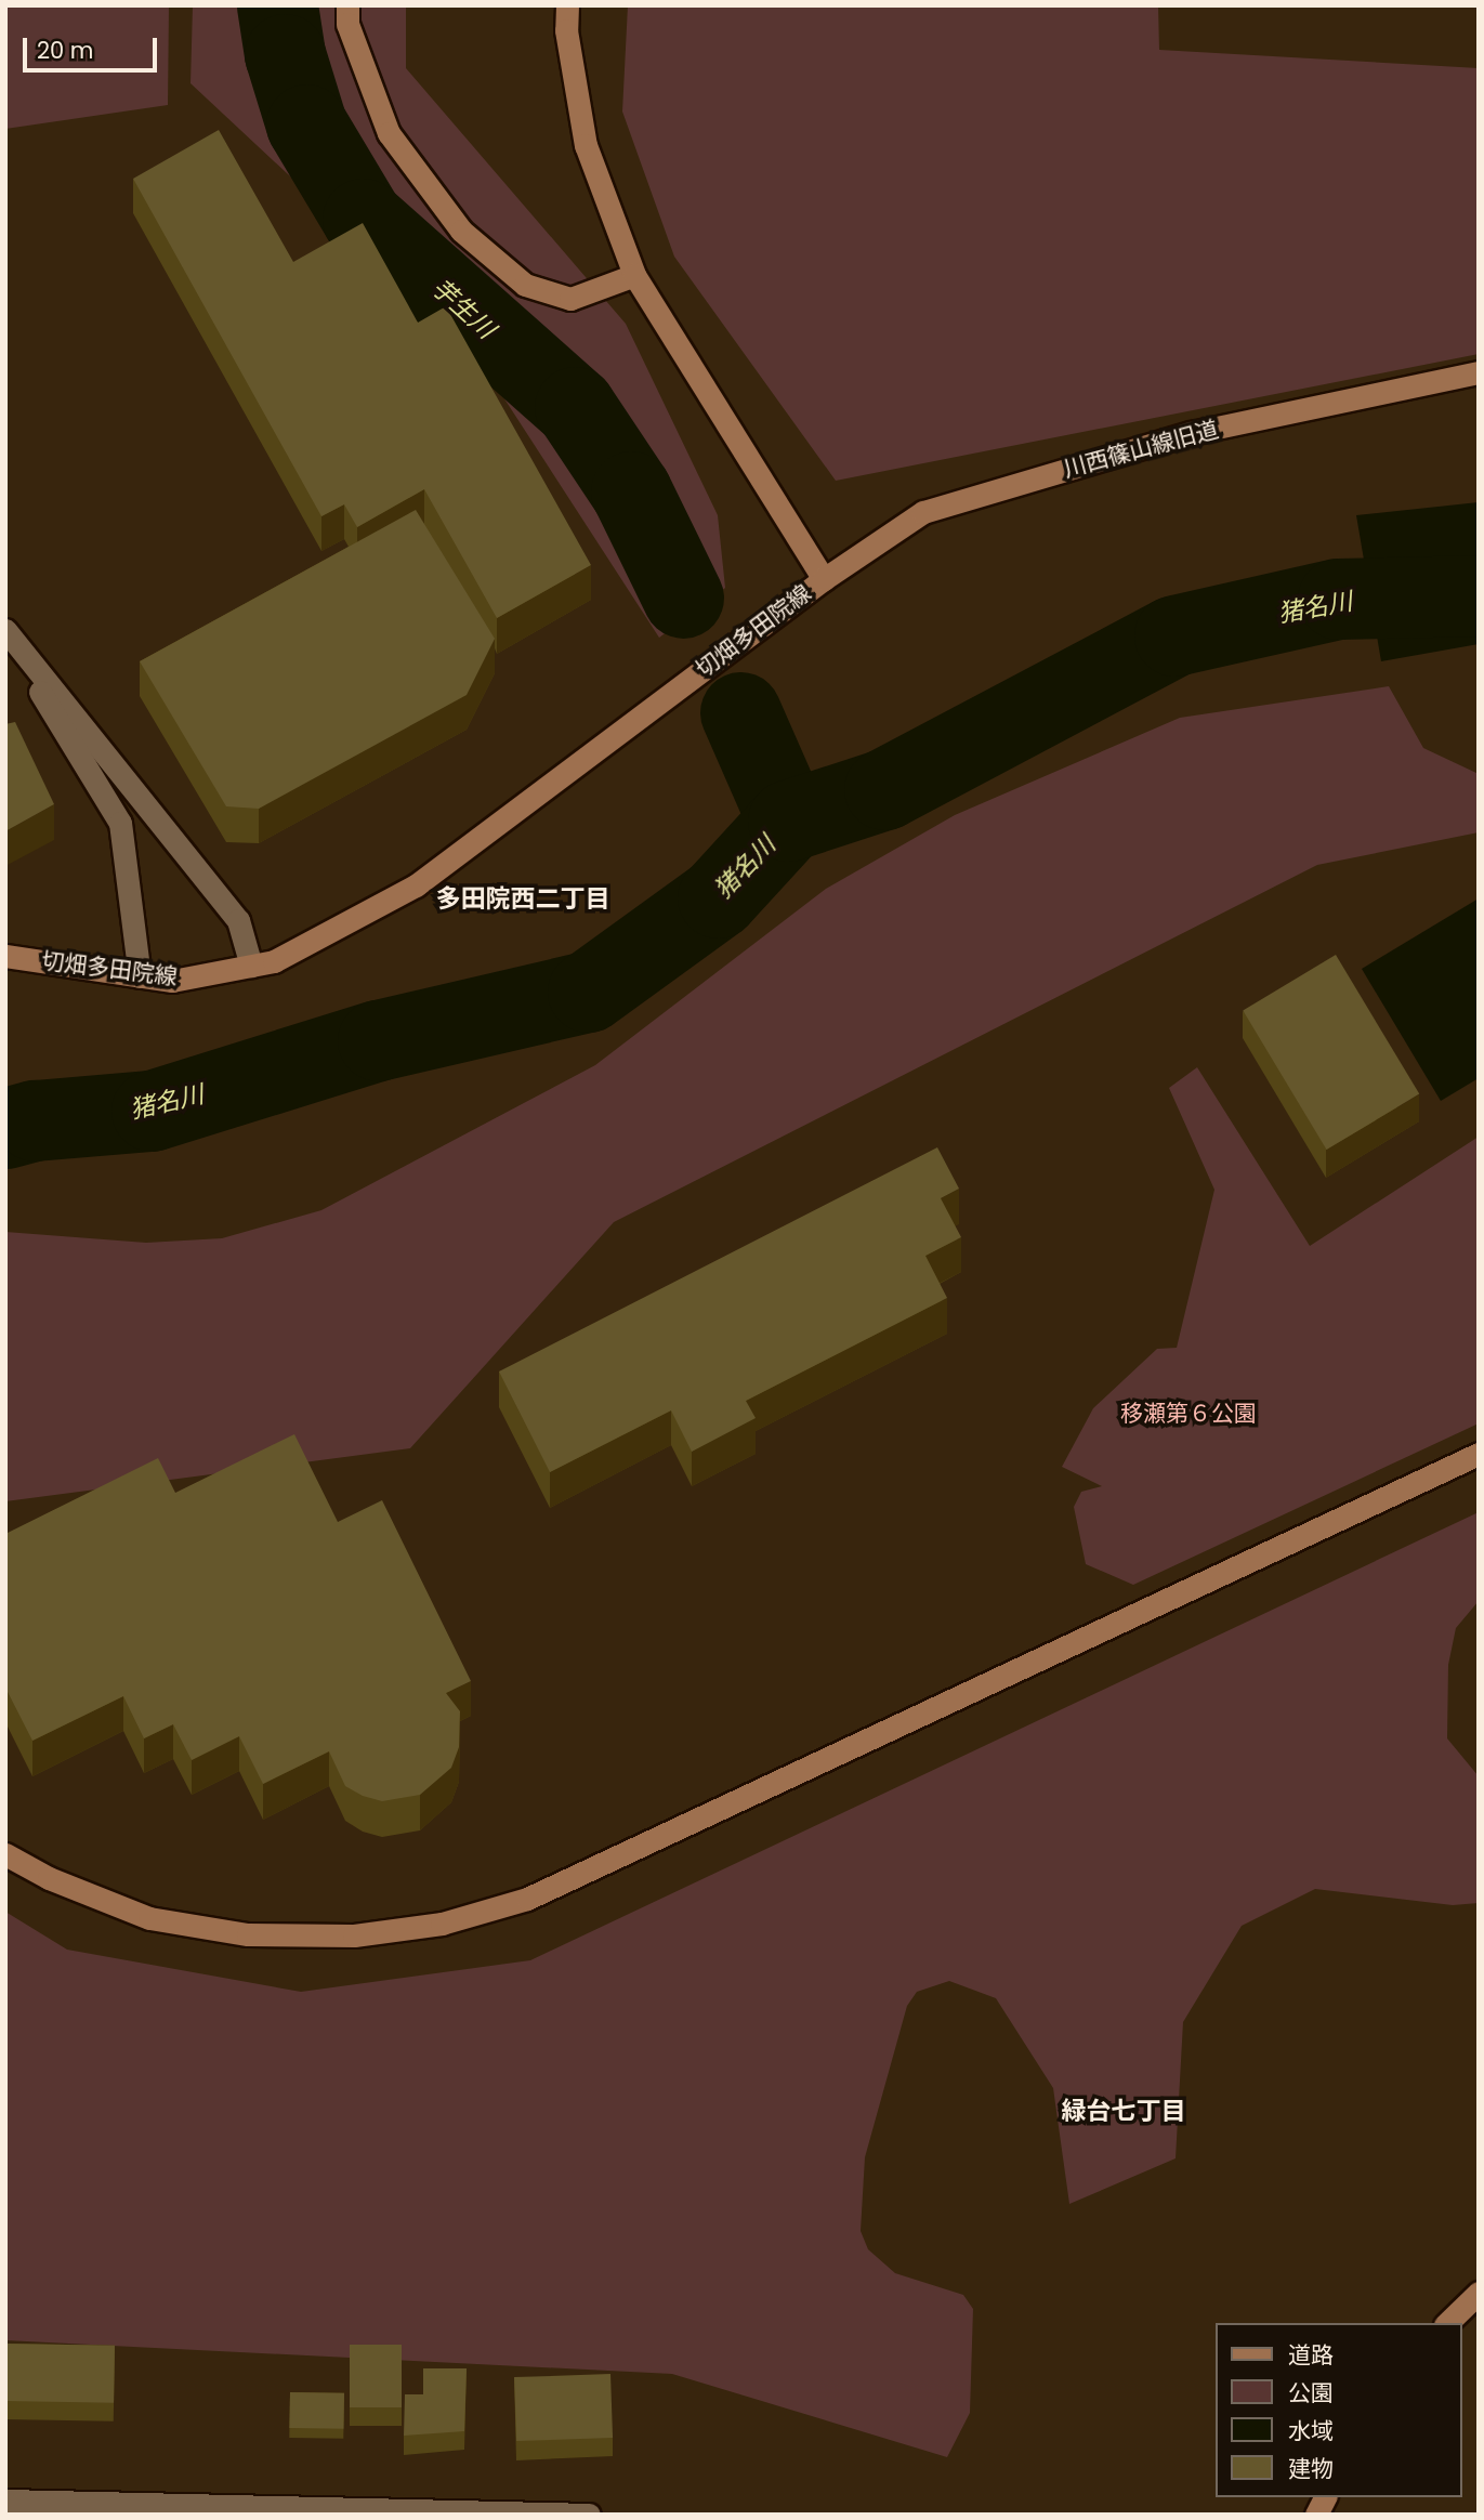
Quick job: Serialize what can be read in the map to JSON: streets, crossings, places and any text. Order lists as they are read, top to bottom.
{
  "streets": {
    "street": ["川西篠山線旧道", "切畑多田院線"]
  },
  "crossings": [
    ["川西篠山線旧道", "切畑多田院線"]
  ],
  "districts": ["多田院西二丁目", "緑台七丁目"],
  "water": ["芋生川", "猪名川"],
  "parks": ["移瀬第６公園"],
  "legend": [
    "道路",
    "公園",
    "水域",
    "建物"
  ],
  "scale_bar": "20 m"
}
